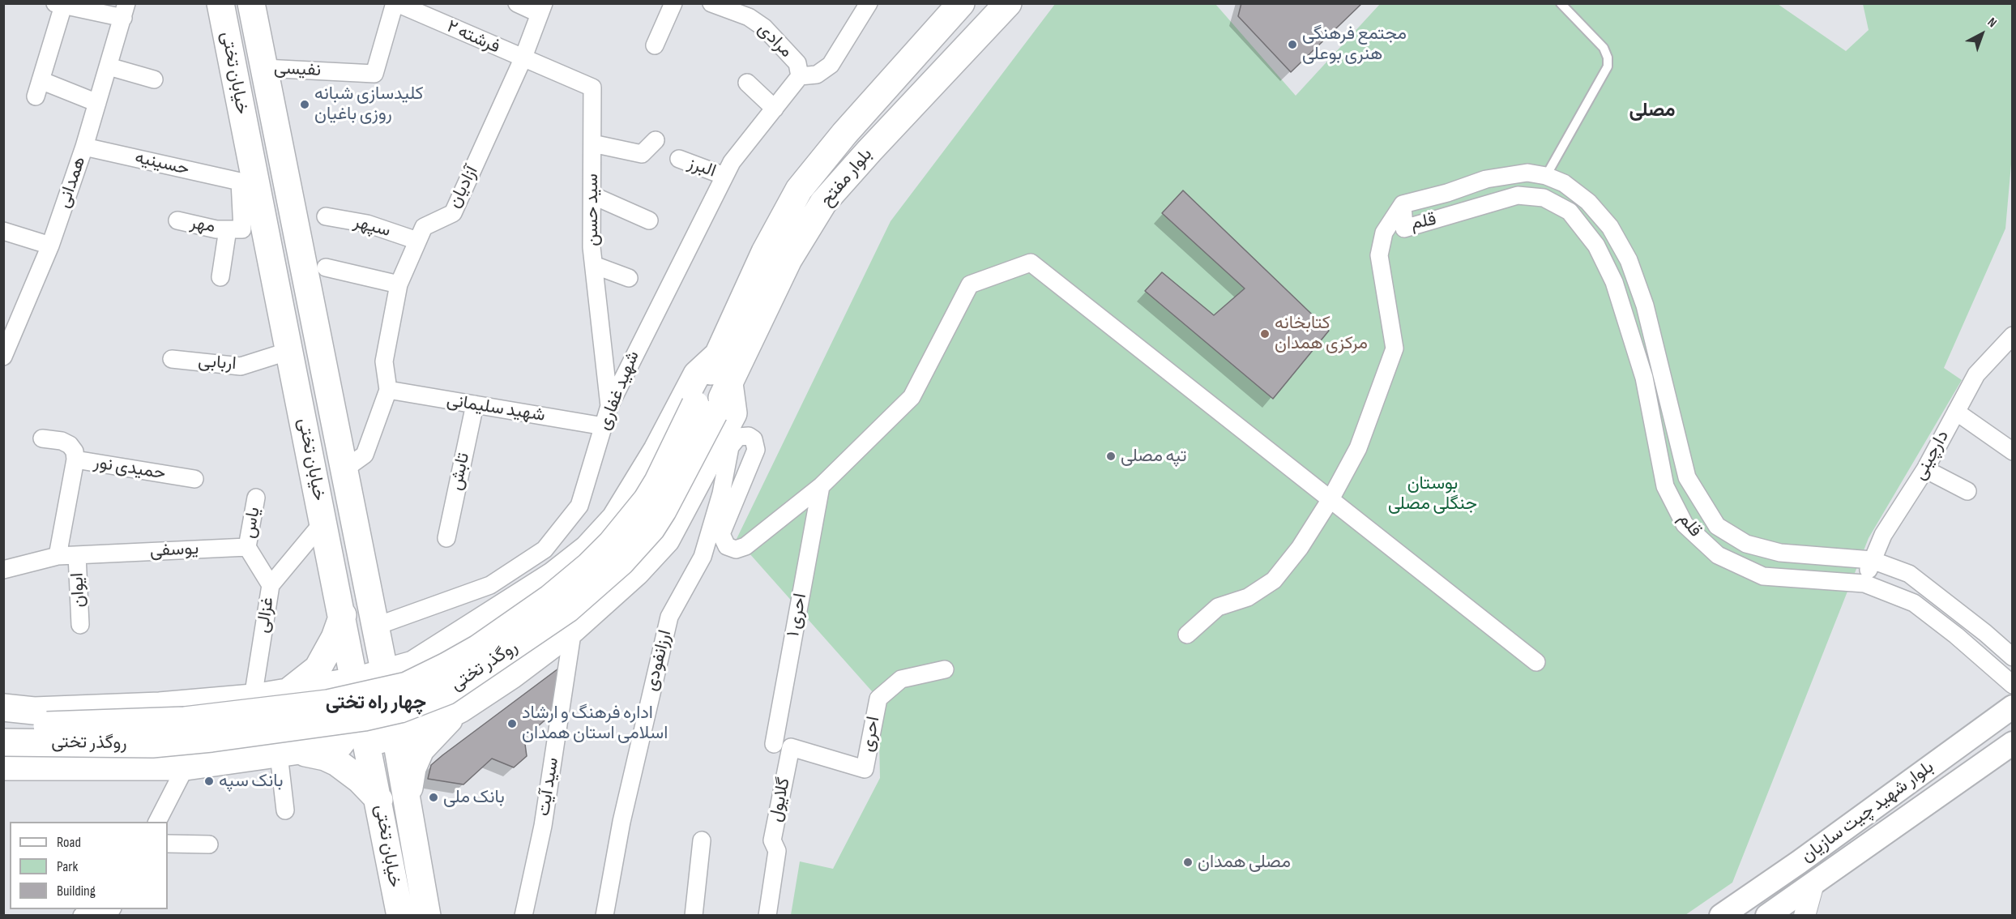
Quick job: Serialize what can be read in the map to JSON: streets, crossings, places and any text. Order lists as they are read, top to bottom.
{
  "streets": {
    "main road": [
      "خیابان تختی",
      "بلوار مفتح",
      "روگذر تختی",
      "بلوار شهید چیت سازیان"
    ],
    "street": [
      "فرشته ۲",
      "مرادی",
      "نفیسی",
      "حسینیه",
      "البرز",
      "همدانی",
      "آزادیان",
      "سید حسن",
      "قلم",
      "مهر",
      "سپهر",
      "اربابی",
      "شهید غفاری",
      "شهید سلیمانی",
      "دارچینی",
      "حمیدی نور",
      "تابش",
      "یاس",
      "یوسفی",
      "ایوان",
      "غزالی",
      "احری ۱",
      "ارزانفودی",
      "احری",
      "سید آیت",
      "گلایول"
    ]
  },
  "crossings": [
    ["فرشته ۲", "نفیسی"],
    ["فرشته ۲", "آزادیان"],
    ["فرشته ۲", "سید حسن"],
    ["مرادی", "شهید غفاری"],
    ["نفیسی", "خیابان تختی"],
    ["خیابان تختی", "حسینیه"],
    ["خیابان تختی", "مهر"],
    ["خیابان تختی", "اربابی"],
    ["خیابان تختی", "شهید غفاری"],
    ["خیابان تختی", "غزالی"],
    ["حسینیه", "همدانی"],
    ["حسینیه", "مهر"],
    ["البرز", "شهید غفاری"],
    ["بلوار مفتح", "ارزانفودی"],
    ["بلوار مفتح", "روگذر تختی"],
    ["آزادیان", "سید حسن"],
    ["آزادیان", "سپهر"],
    ["آزادیان", "شهید سلیمانی"],
    ["سید حسن", "شهید غفاری"],
    ["قلم", "دارچینی"],
    ["شهید غفاری", "شهید سلیمانی"],
    ["شهید سلیمانی", "تابش"],
    ["حمیدی نور", "یوسفی"],
    ["یاس", "یوسفی"],
    ["یوسفی", "ایوان"],
    ["ارزانفودی", "روگذر تختی"],
    ["احری", "گلایول"]
  ],
  "districts": ["مصلی", "چهار راه تختی"],
  "parks": ["بوستان جنگلی مصلی"],
  "places": [
    "مجتمع فرهنگی هنری بوعلی",
    "کلیدسازی شبانه روزی باغیان",
    "کتابخانه مرکزی همدان",
    "تپه مصلی",
    "اداره فرهنگ و ارشاد اسلامی استان همدان",
    "بانک سپه",
    "بانک ملی",
    "مصلی همدان"
  ],
  "legend": ["Road", "Park", "Building"],
  "north": "top right"
}
